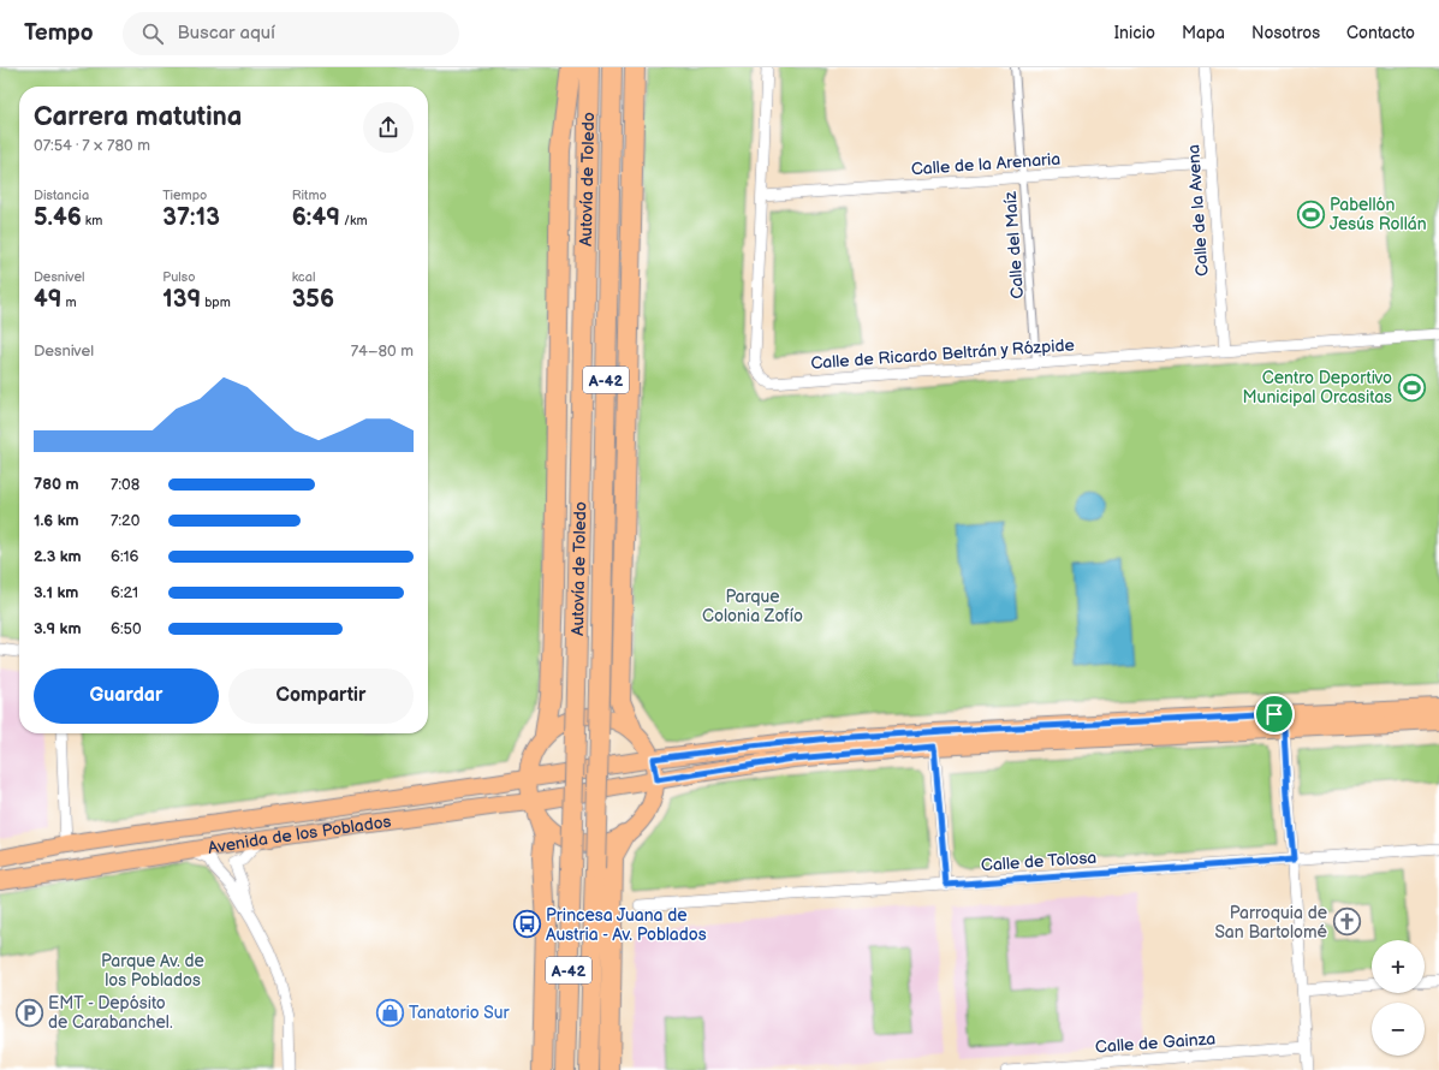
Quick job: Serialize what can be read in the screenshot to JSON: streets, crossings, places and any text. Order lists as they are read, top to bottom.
{
  "streets": {
    "highway": ["Autovía de Toledo", "A-42"],
    "main road": ["Avenida de los Poblados"],
    "street": [
      "Calle de la Arenaria",
      "Calle de la Avena",
      "Calle del Maíz",
      "Calle de Ricardo Beltrán y Rózpide",
      "Calle de Tolosa",
      "Calle de Gainza"
    ]
  },
  "crossings": [
    ["Calle de la Arenaria", "Calle de la Avena"],
    ["Calle de la Arenaria", "Calle del Maíz"],
    ["Calle de la Arenaria", "Calle de Ricardo Beltrán y Rózpide"],
    ["Calle de la Avena", "Calle de Ricardo Beltrán y Rózpide"],
    ["Calle del Maíz", "Calle de Ricardo Beltrán y Rózpide"]
  ],
  "parks": ["Parque Colonia Zofío", "Parque Av. de los Poblados"],
  "places": {
    "sports": ["Pabellón Jesús Rollán", "Centro Deportivo Municipal Orcasitas"],
    "church": ["Parroquia de San Bartolomé"],
    "bus stop": ["Princesa Juana de Austria - Av. Poblados"],
    "parking": ["EMT - Depósito de Carabanchel."],
    "shop": ["Tanatorio Sur"]
  },
  "page": {
    "header": "Tempo",
    "search": "Buscar aquí",
    "nav": [
      "Inicio",
      "Mapa",
      "Nosotros",
      "Contacto"
    ],
    "heading": ["Carrera matutina", "07:54 · 7 × 780 m"],
    "stats": [
      ["Distancia", "5.46 km"],
      ["Tiempo", "37:13"],
      ["Ritmo", "6:49 /km"],
      ["Desnivel", "49 m"],
      ["Pulso", "139 bpm"],
      ["kcal", "356"]
    ],
    "chart": ["Desnivel", "74–80 m"],
    "list": [
      {
        "name": "780 m",
        "note": "7:08"
      },
      {
        "name": "1.6 km",
        "note": "7:20"
      },
      {
        "name": "2.3 km",
        "note": "6:16"
      },
      {
        "name": "3.1 km",
        "note": "6:21"
      },
      {
        "name": "3.9 km",
        "note": "6:50"
      }
    ],
    "buttons": ["Guardar", "Compartir"],
    "map_buttons": ["+", "−"]
  }
}
